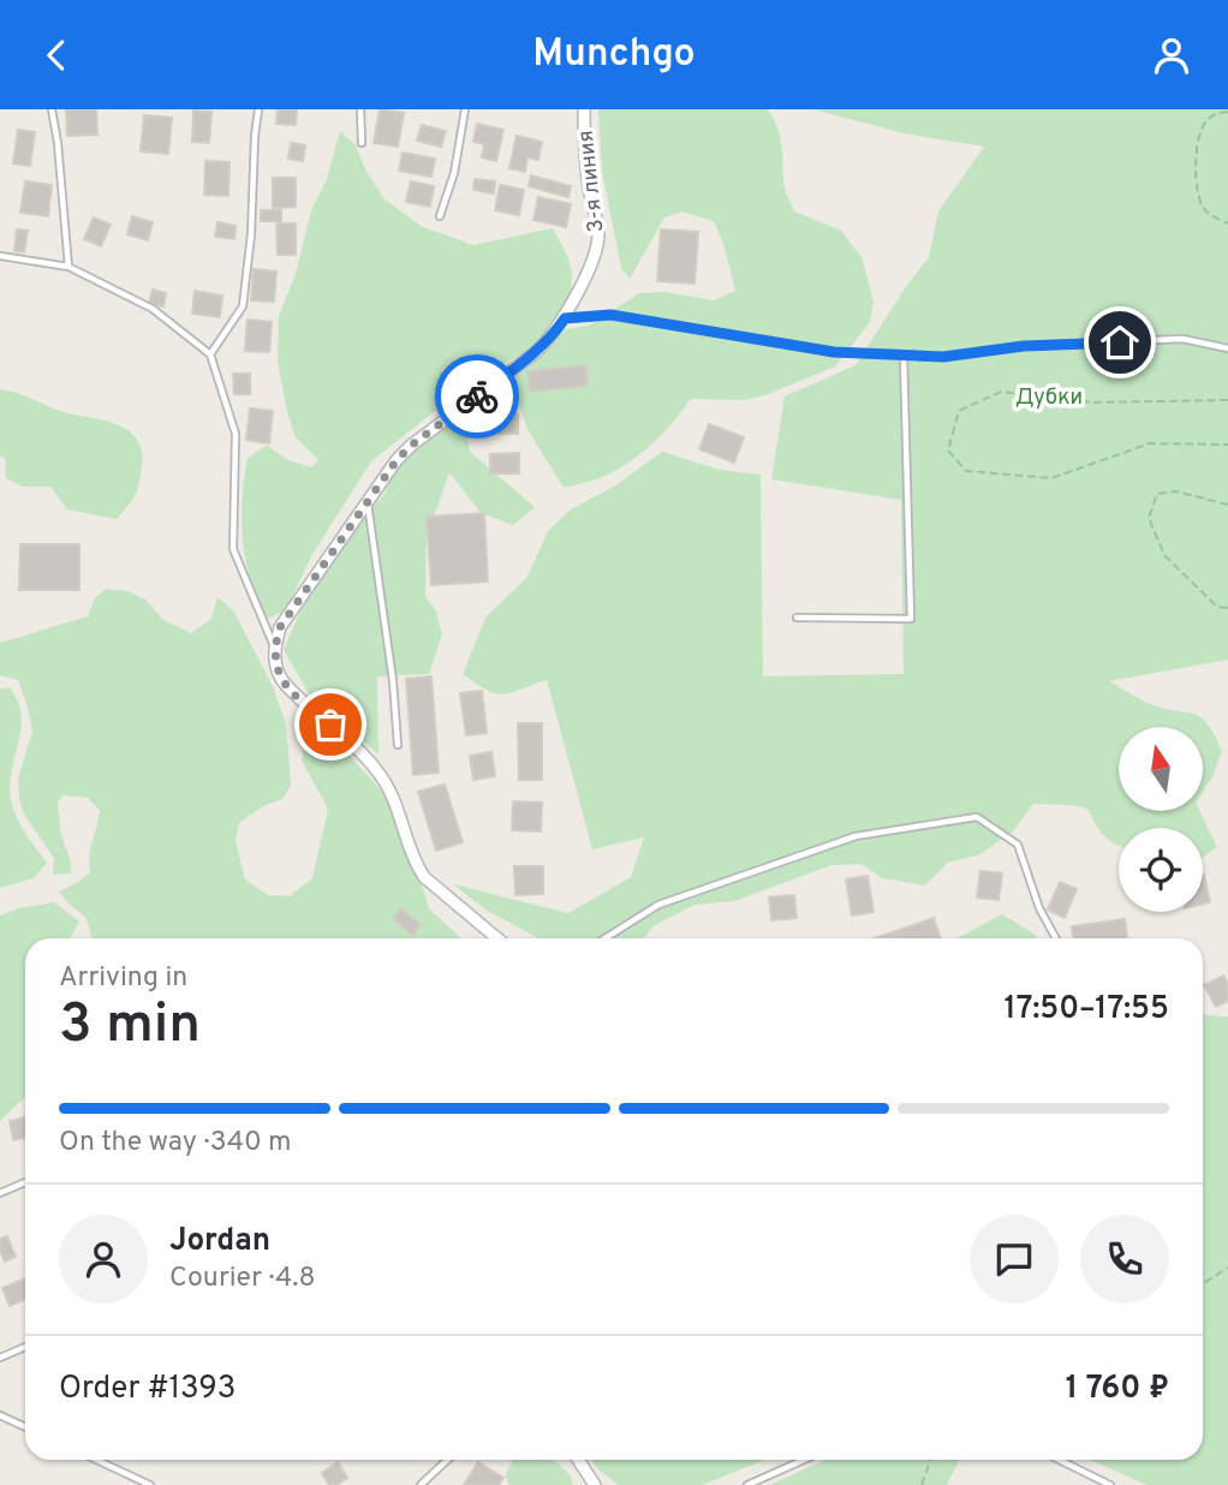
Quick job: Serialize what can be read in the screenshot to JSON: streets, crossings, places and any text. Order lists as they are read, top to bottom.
{
  "streets": {
    "street": ["3-я линия"]
  },
  "parks": ["Дубки"],
  "north": "top",
  "page": {
    "header": "Munchgo",
    "heading": ["3 min", "Arriving in", "17:50–17:55"],
    "panel": [
      "Jordan",
      "Courier · 4.8",
      "Order #1393",
      "1 760 ₽"
    ],
    "bar": "On the way · 340 m"
  }
}
